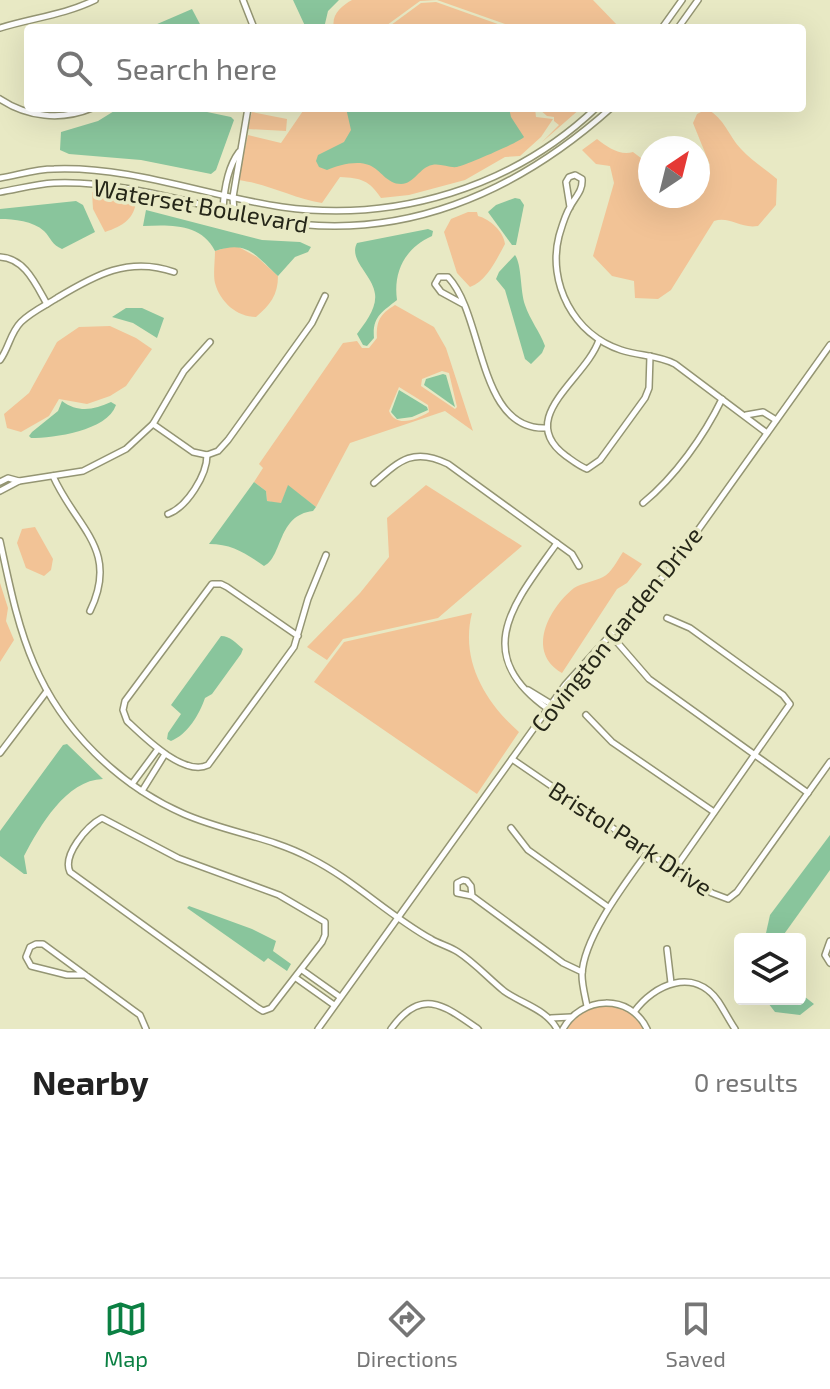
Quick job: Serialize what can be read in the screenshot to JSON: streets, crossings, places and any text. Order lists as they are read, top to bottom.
{
  "streets": {
    "street": ["Waterset Boulevard", "Covington Garden Drive", "Bristol Park Drive"]
  },
  "crossings": [
    ["Covington Garden Drive", "Bristol Park Drive"]
  ],
  "north": "top right",
  "page": {
    "search": "Search here",
    "heading": ["Nearby", "0 results"],
    "nav": ["Map", "Directions", "Saved"]
  }
}
